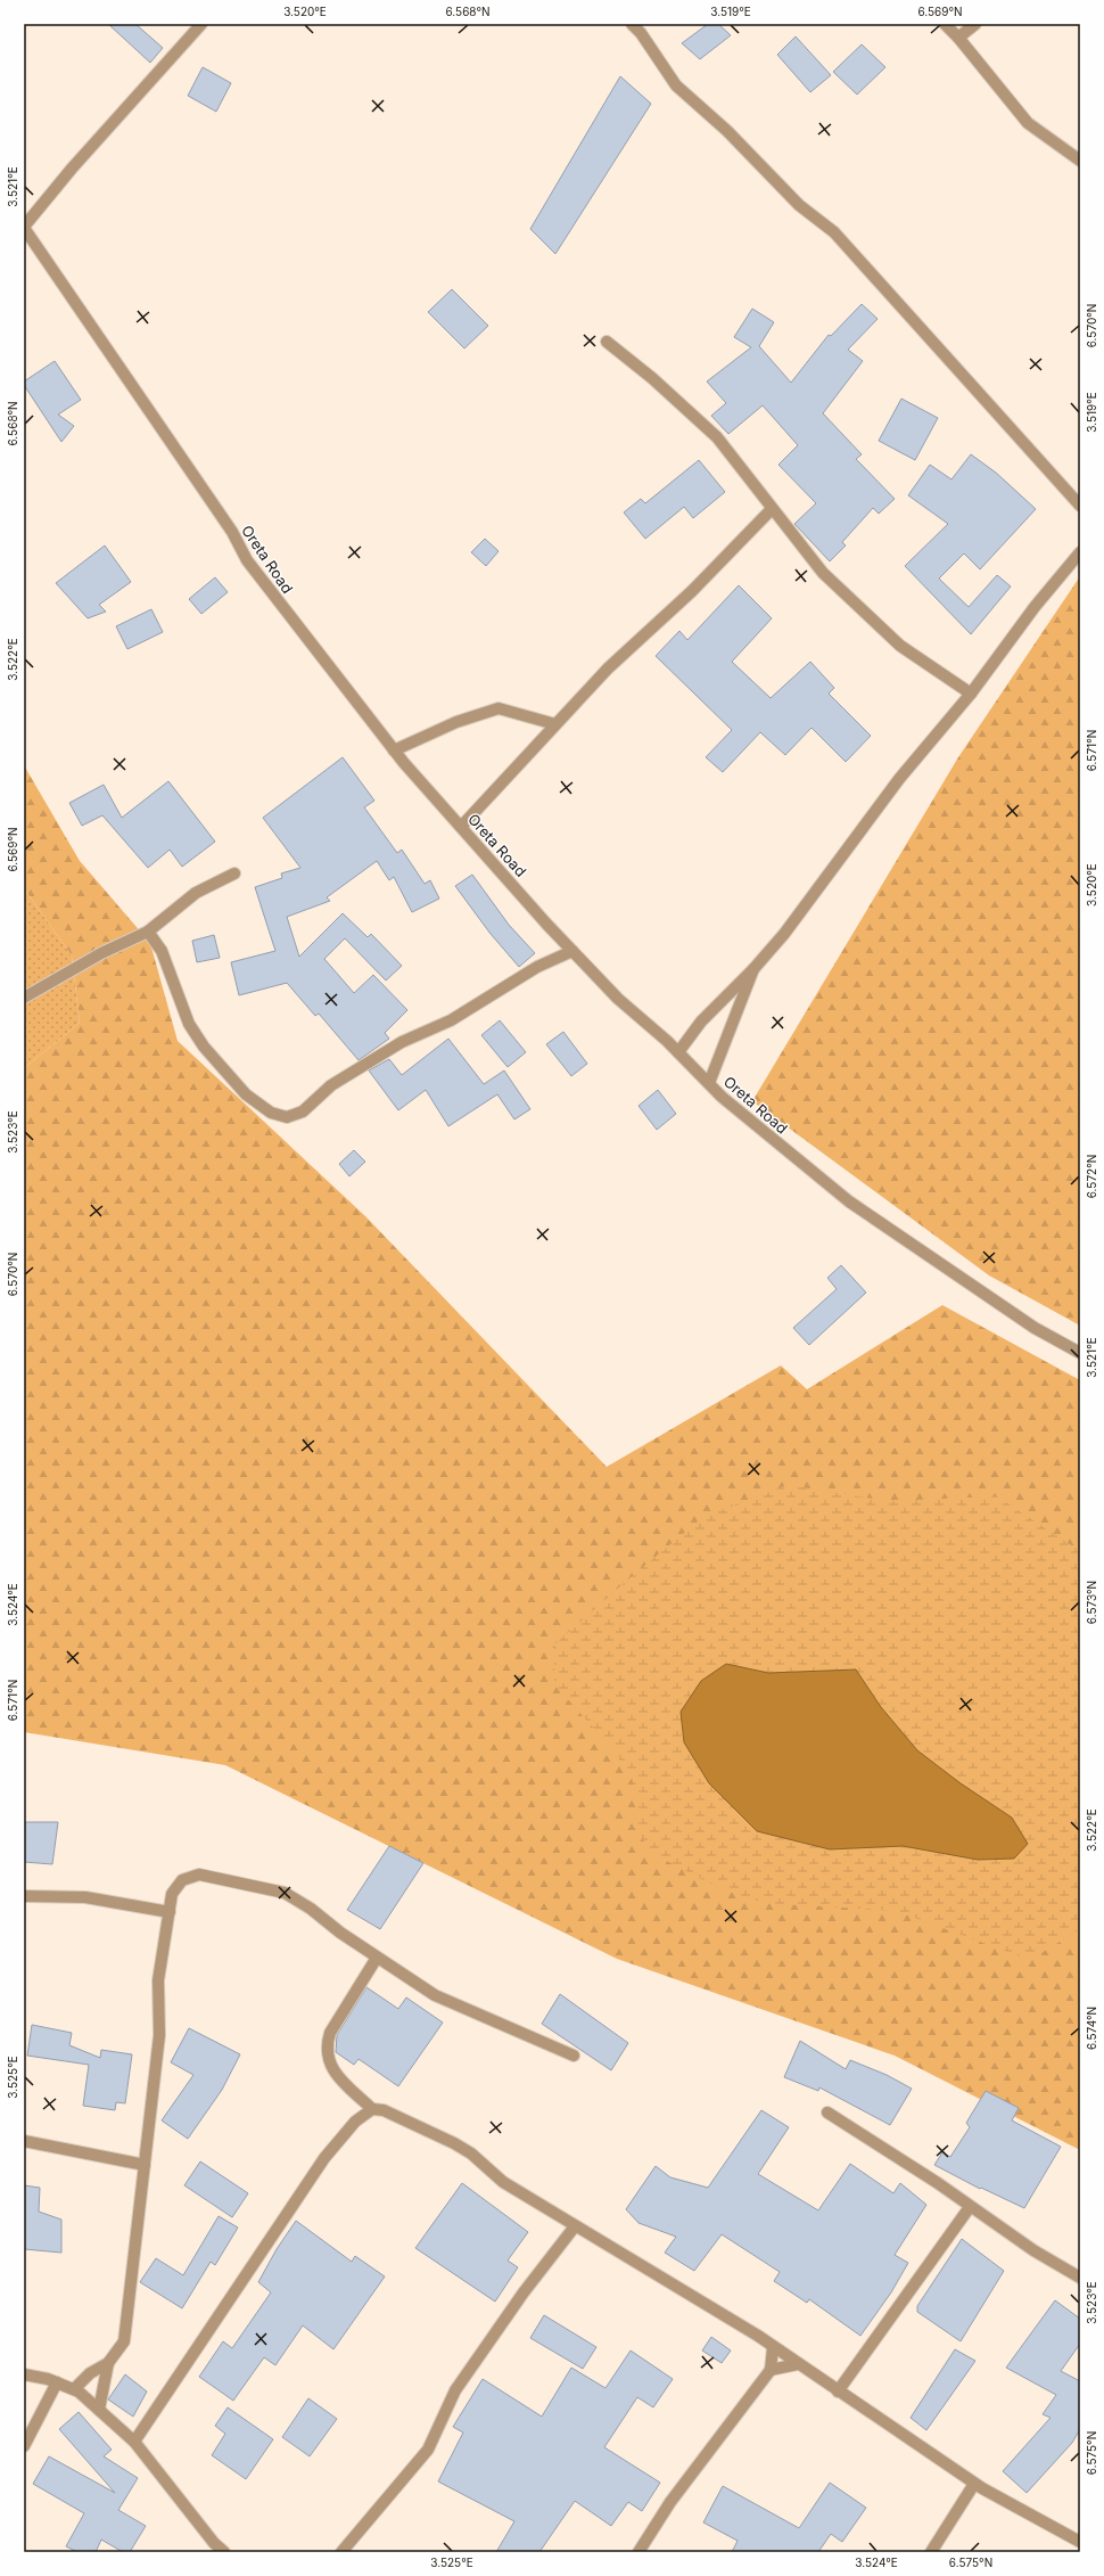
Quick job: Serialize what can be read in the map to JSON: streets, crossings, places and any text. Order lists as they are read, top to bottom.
{
  "streets": {
    "street": ["Oreta Road"]
  },
  "coordinates": [
    "3.520°E",
    "6.568°N",
    "3.519°E",
    "6.569°N",
    "3.521°E",
    "6.570°N",
    "3.522°E",
    "6.571°N",
    "3.523°E",
    "6.572°N",
    "6.573°N",
    "3.524°E",
    "6.574°N",
    "3.525°E",
    "6.575°N"
  ]
}
